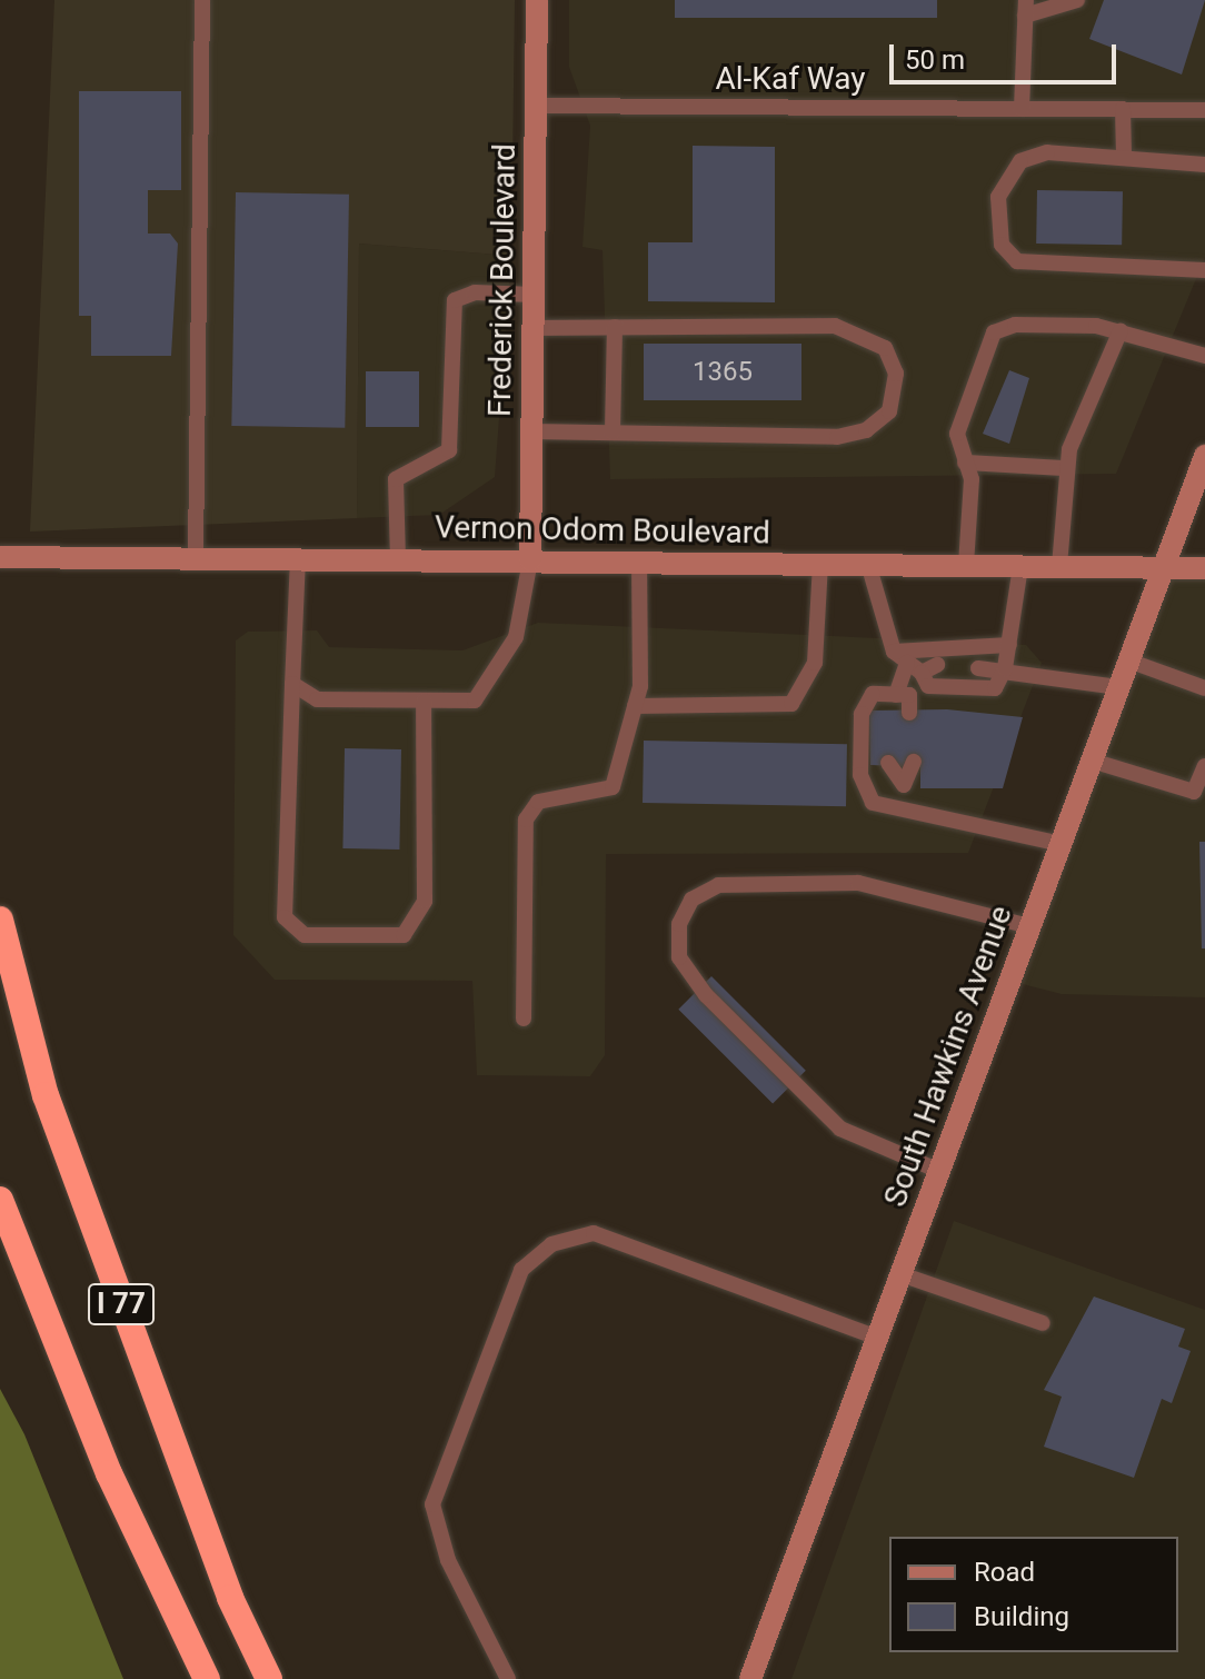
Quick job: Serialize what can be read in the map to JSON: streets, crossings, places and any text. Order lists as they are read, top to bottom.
{
  "streets": {
    "highway": ["I 77"],
    "street": ["Frederick Boulevard", "Vernon Odom Boulevard", "South Hawkins Avenue"],
    "lane": ["Al-Kaf Way"]
  },
  "crossings": [
    ["Al-Kaf Way", "Frederick Boulevard"],
    ["Frederick Boulevard", "Vernon Odom Boulevard"],
    ["Vernon Odom Boulevard", "South Hawkins Avenue"]
  ],
  "house_numbers": ["1365"],
  "legend": ["Road", "Building"],
  "scale_bar": "50 m"
}
